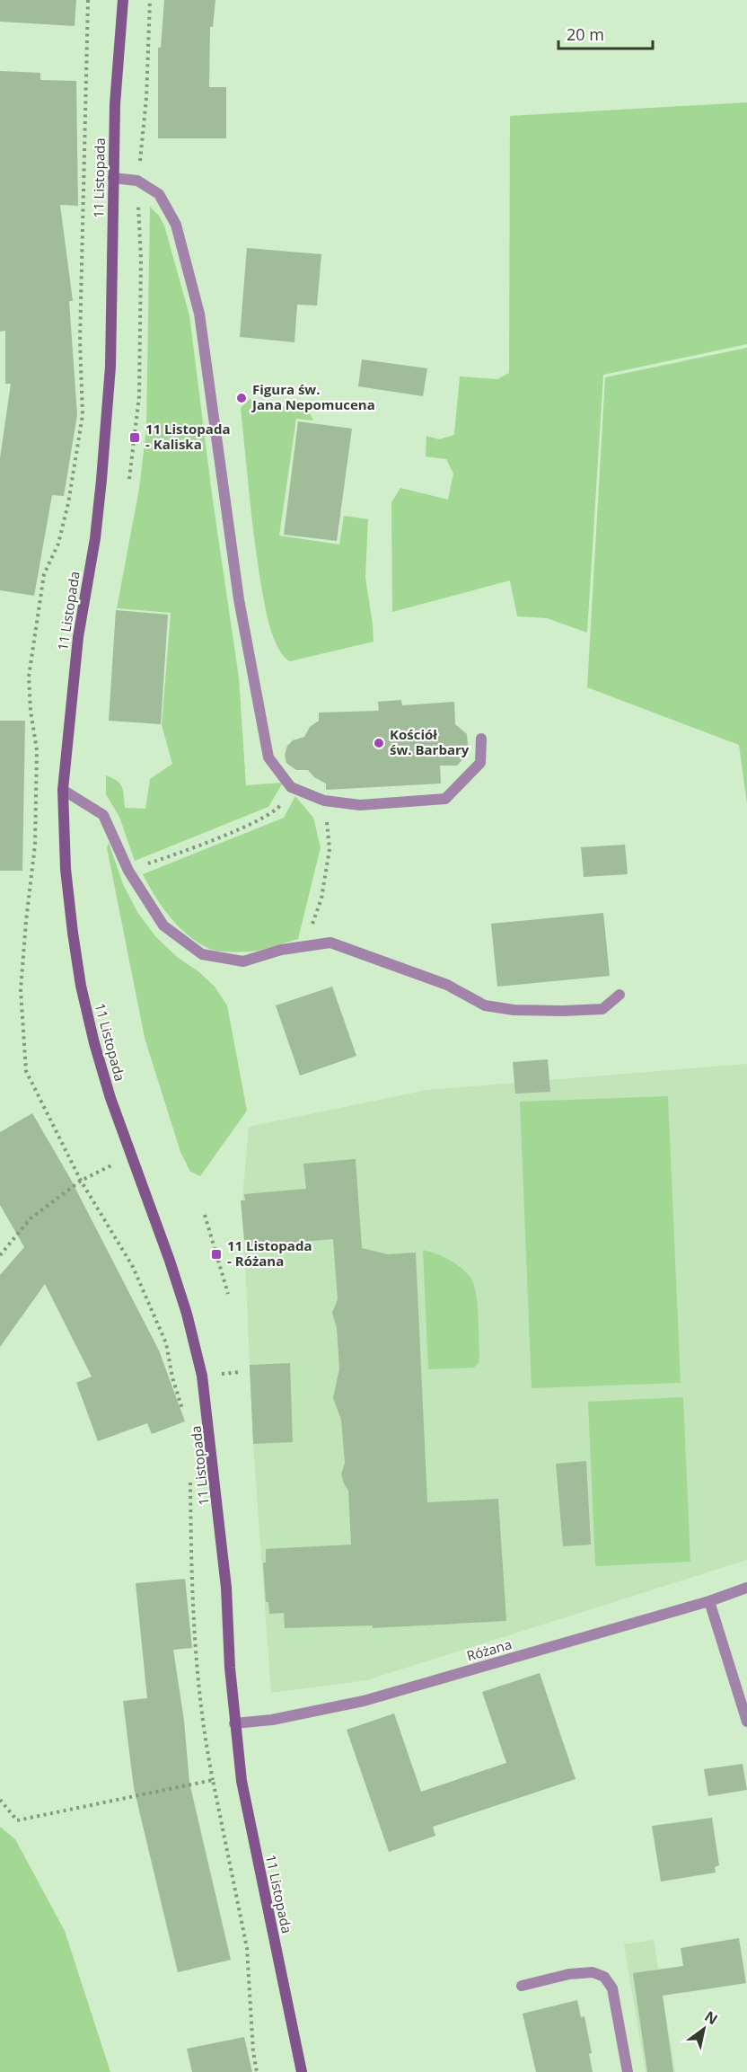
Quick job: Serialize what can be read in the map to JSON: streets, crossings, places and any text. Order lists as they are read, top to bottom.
{
  "streets": {
    "main road": ["11 Listopada"],
    "street": ["Różana"]
  },
  "crossings": [
    ["11 Listopada", "Różana"]
  ],
  "places": {
    "other": ["Figura św. Jana Nepomucena", "Kościół św. Barbary"],
    "transit": ["11 Listopada - Kaliska", "11 Listopada - Różana"]
  },
  "scale_bar": "20 m",
  "north": "top right"
}
